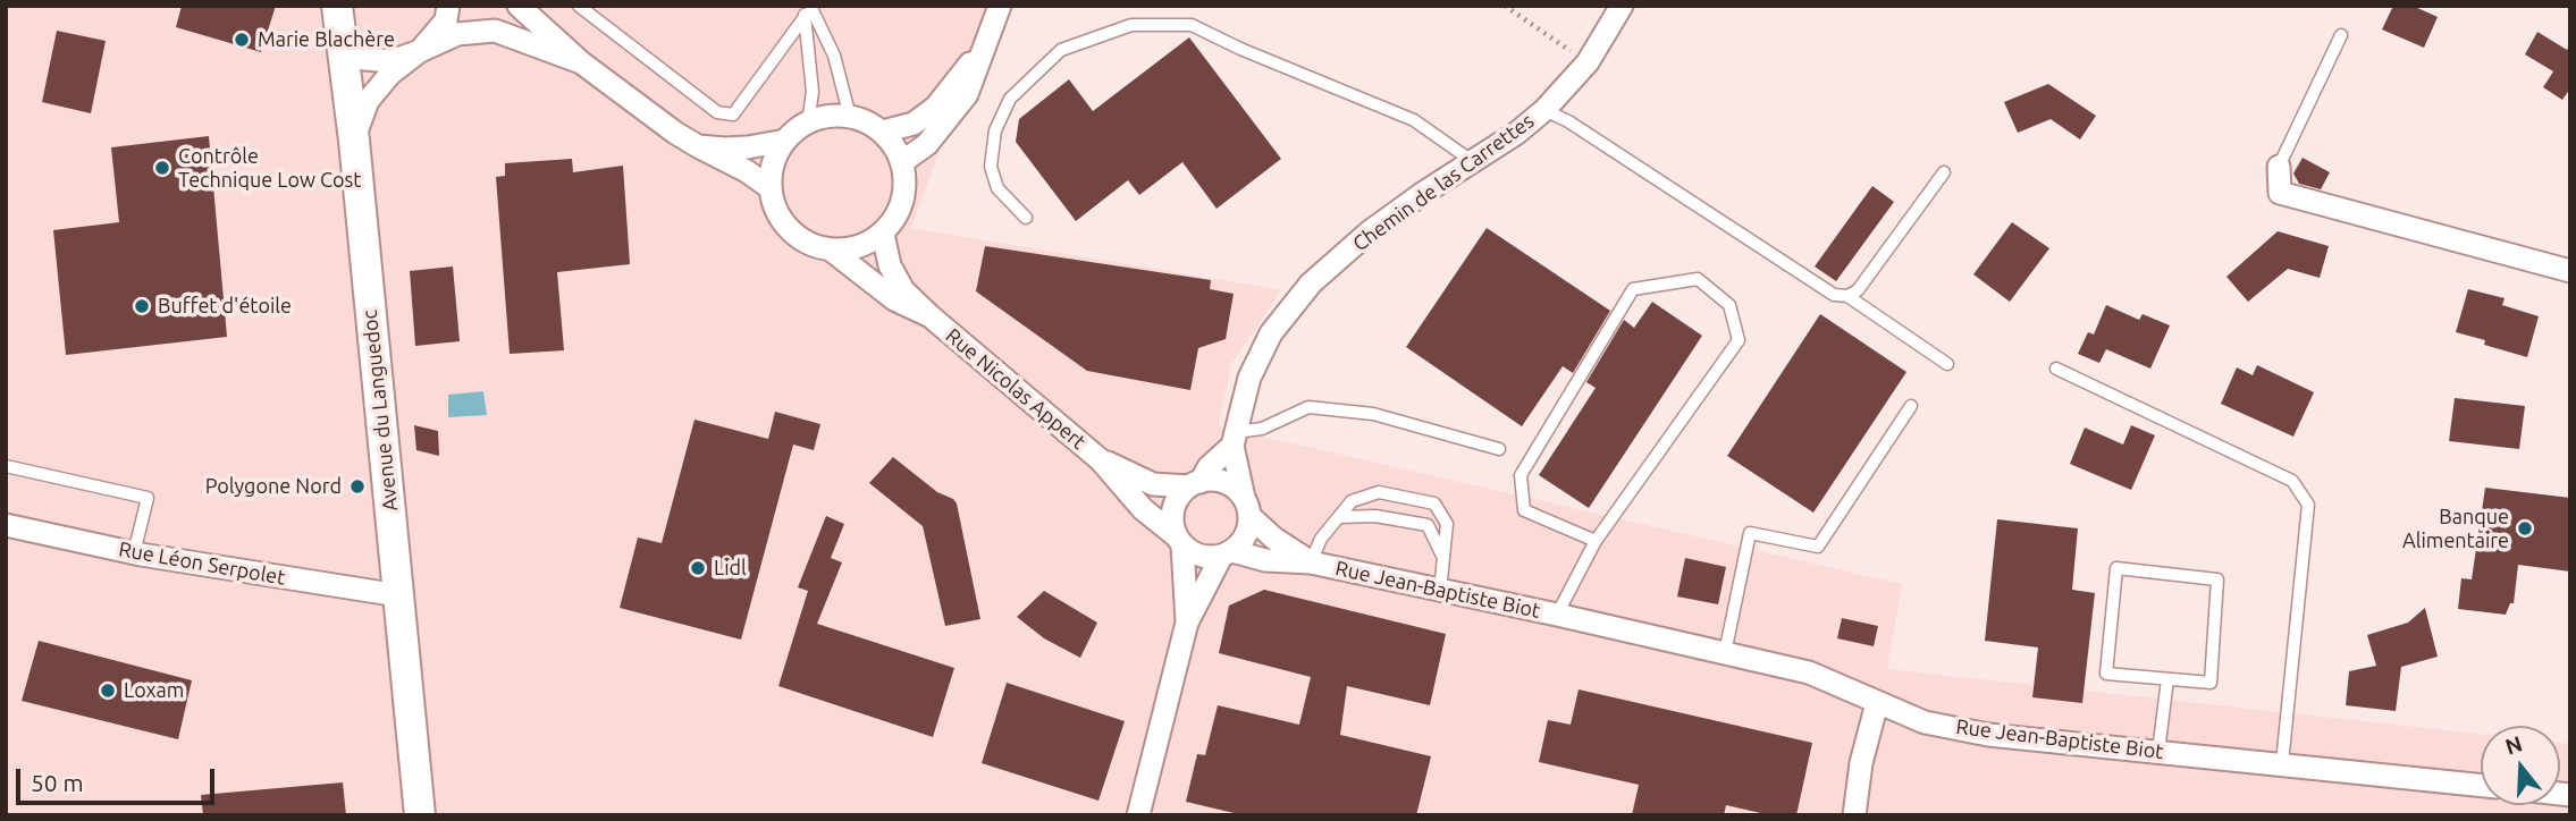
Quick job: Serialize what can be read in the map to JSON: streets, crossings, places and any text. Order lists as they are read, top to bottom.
{
  "streets": {
    "main road": ["Avenue du Languedoc"],
    "street": [
      "Chemin de las Carrettes",
      "Rue Nicolas Appert",
      "Rue Léon Serpolet",
      "Rue Jean-Baptiste Biot"
    ]
  },
  "crossings": [
    ["Chemin de las Carrettes", "Rue Nicolas Appert"],
    ["Chemin de las Carrettes", "Rue Jean-Baptiste Biot"],
    ["Rue Nicolas Appert", "Rue Jean-Baptiste Biot"],
    ["Avenue du Languedoc", "Rue Léon Serpolet"]
  ],
  "places": [
    "Marie Blachère",
    "Contrôle Technique Low Cost",
    "Buffet d'étoile",
    "Polygone Nord",
    "Banque Alimentaire",
    "Lidl",
    "Loxam"
  ],
  "scale_bar": "50 m",
  "north": "top"
}
